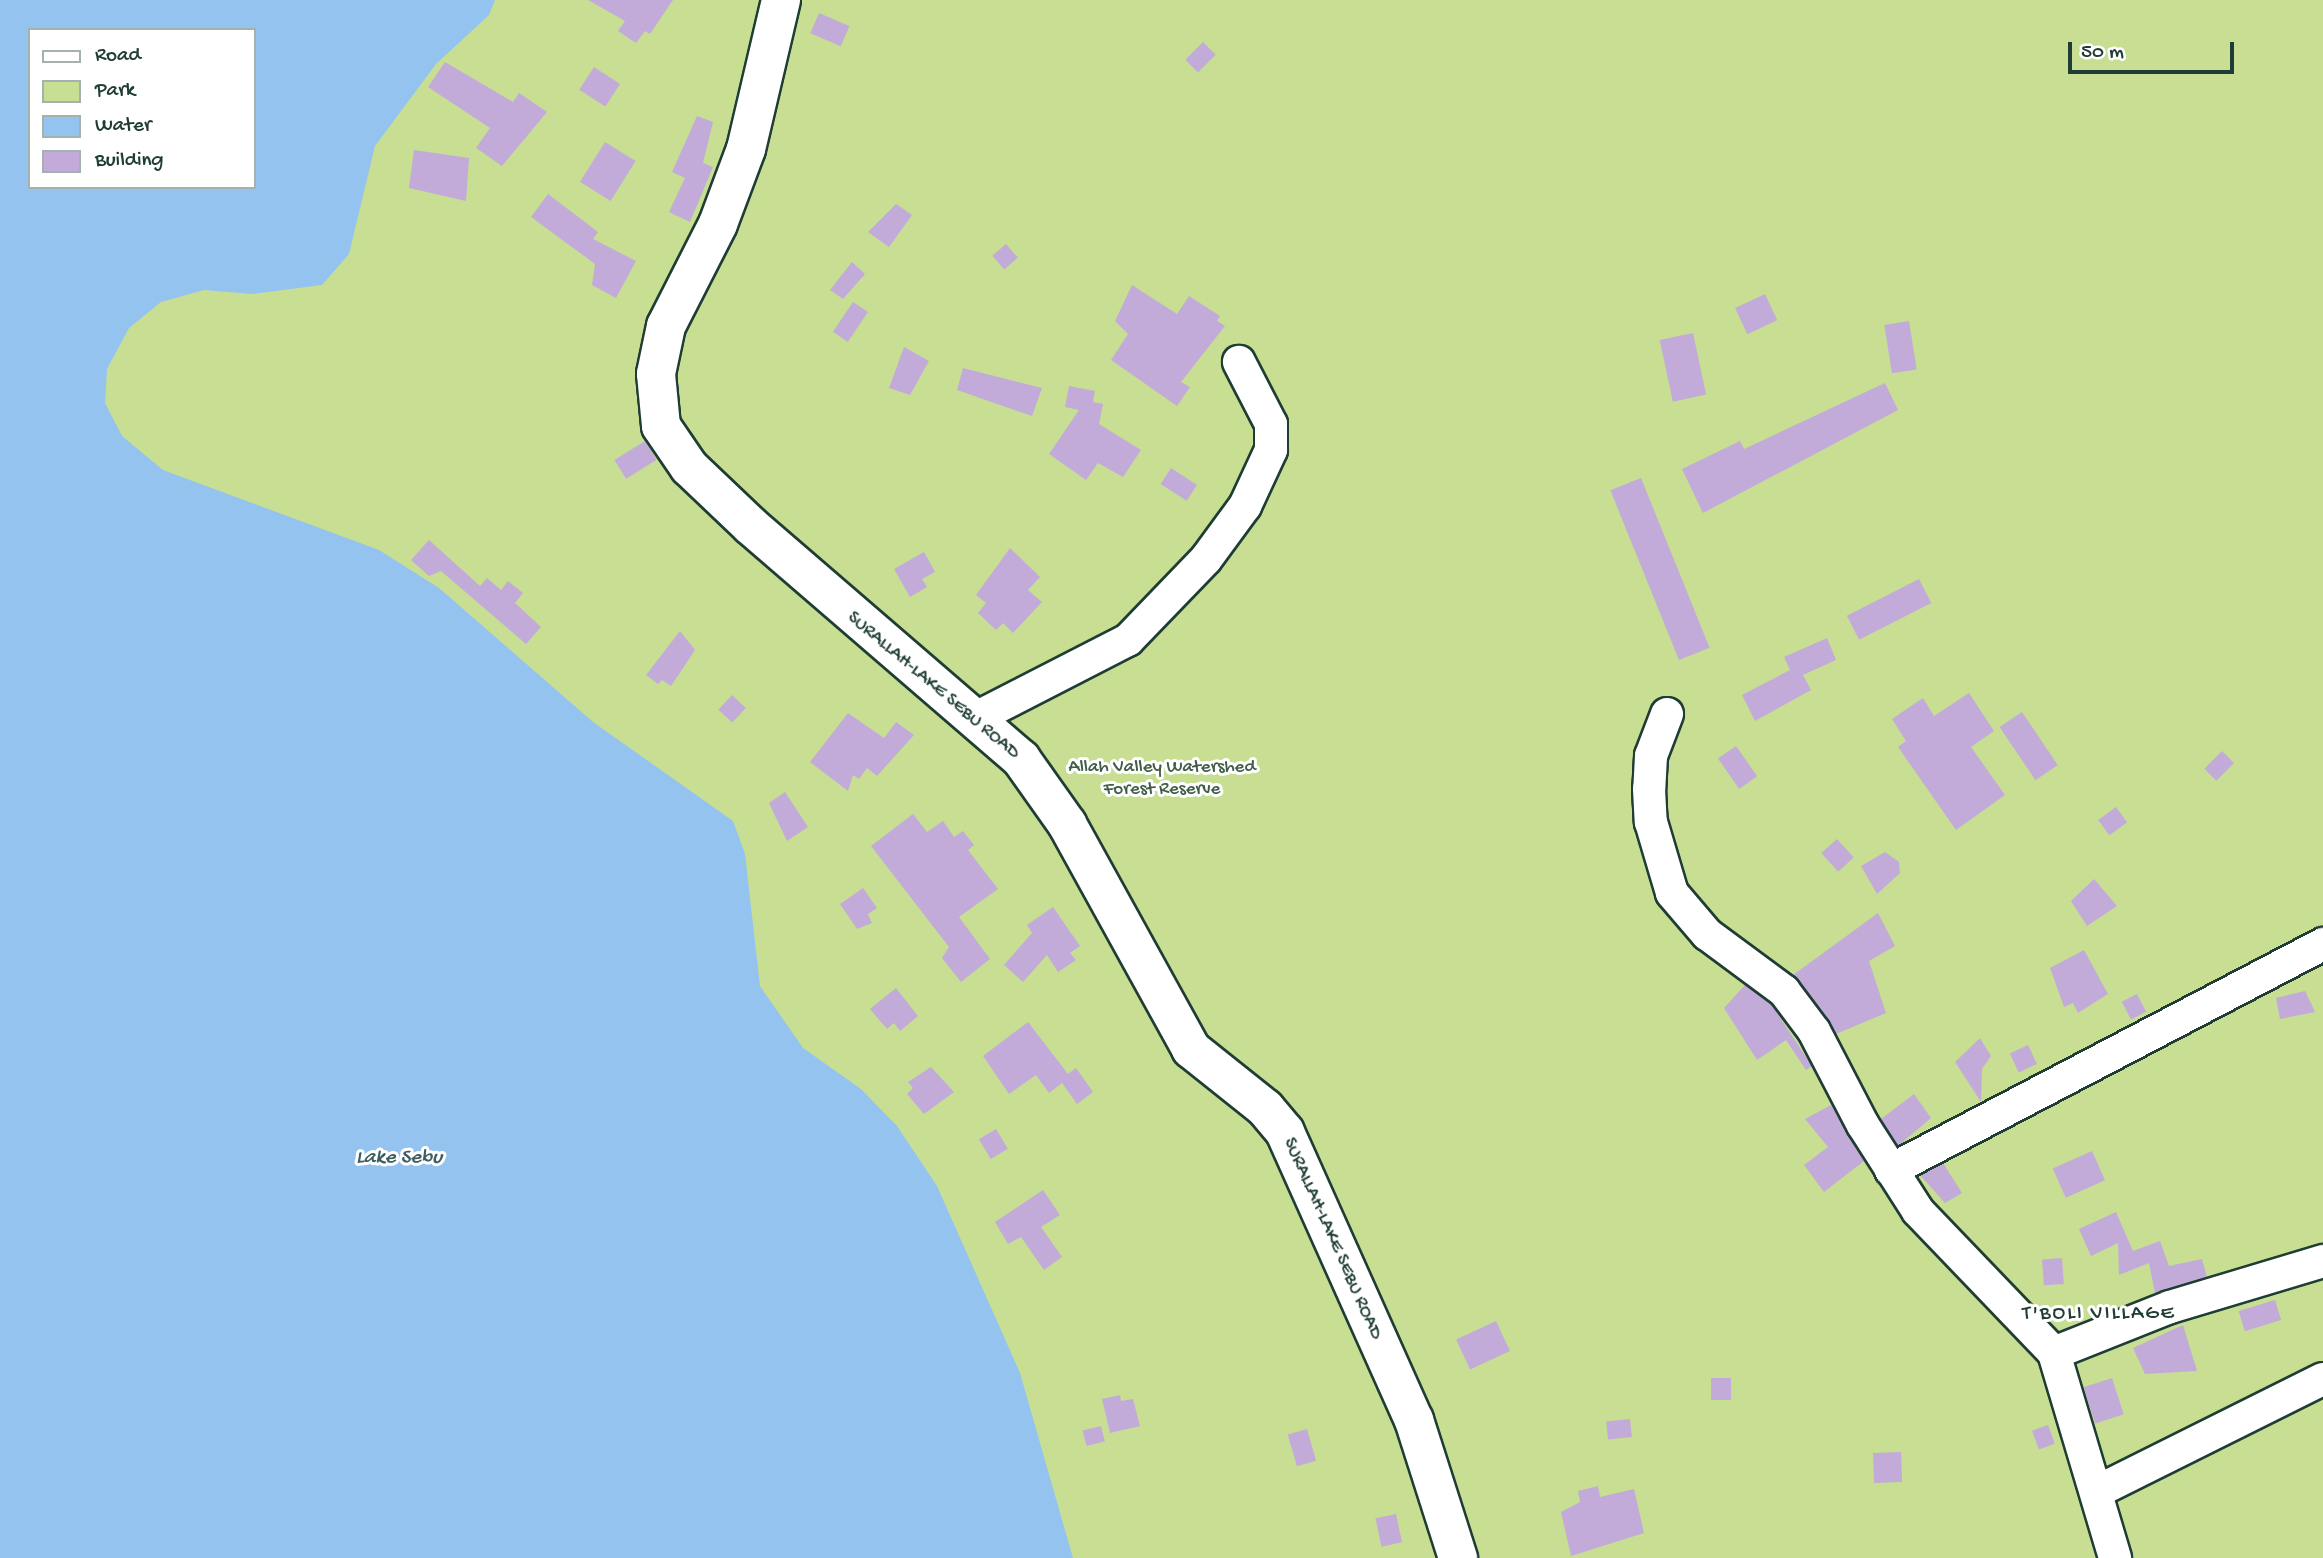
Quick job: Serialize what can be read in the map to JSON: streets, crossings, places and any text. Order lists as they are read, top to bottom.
{
  "streets": {
    "main road": ["SURALLAH-LAKE SEBU ROAD"]
  },
  "districts": ["T'BOLI VILLAGE"],
  "water": ["Lake Sebu"],
  "parks": ["Allah Valley Watershed Forest Reserve"],
  "legend": [
    "Road",
    "Park",
    "Water",
    "Building"
  ],
  "scale_bar": "50 m"
}
